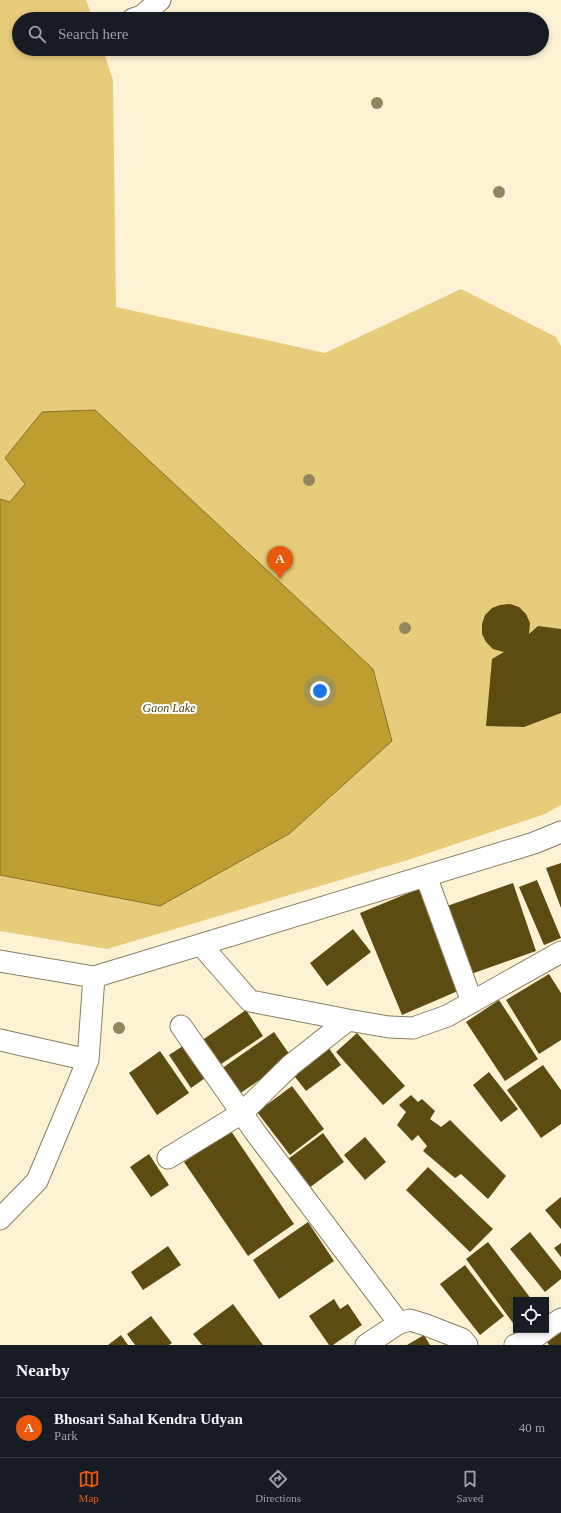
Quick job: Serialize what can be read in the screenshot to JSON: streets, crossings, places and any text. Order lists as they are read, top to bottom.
{
  "water": ["Gaon Lake"],
  "page": {
    "search": "Search here",
    "pins": "A",
    "heading": "Nearby",
    "list": [
      {
        "mark": "A",
        "name": "Bhosari Sahal Kendra Udyan",
        "note": "Park",
        "value": "40 m"
      }
    ],
    "nav": ["Map", "Directions", "Saved"]
  }
}
